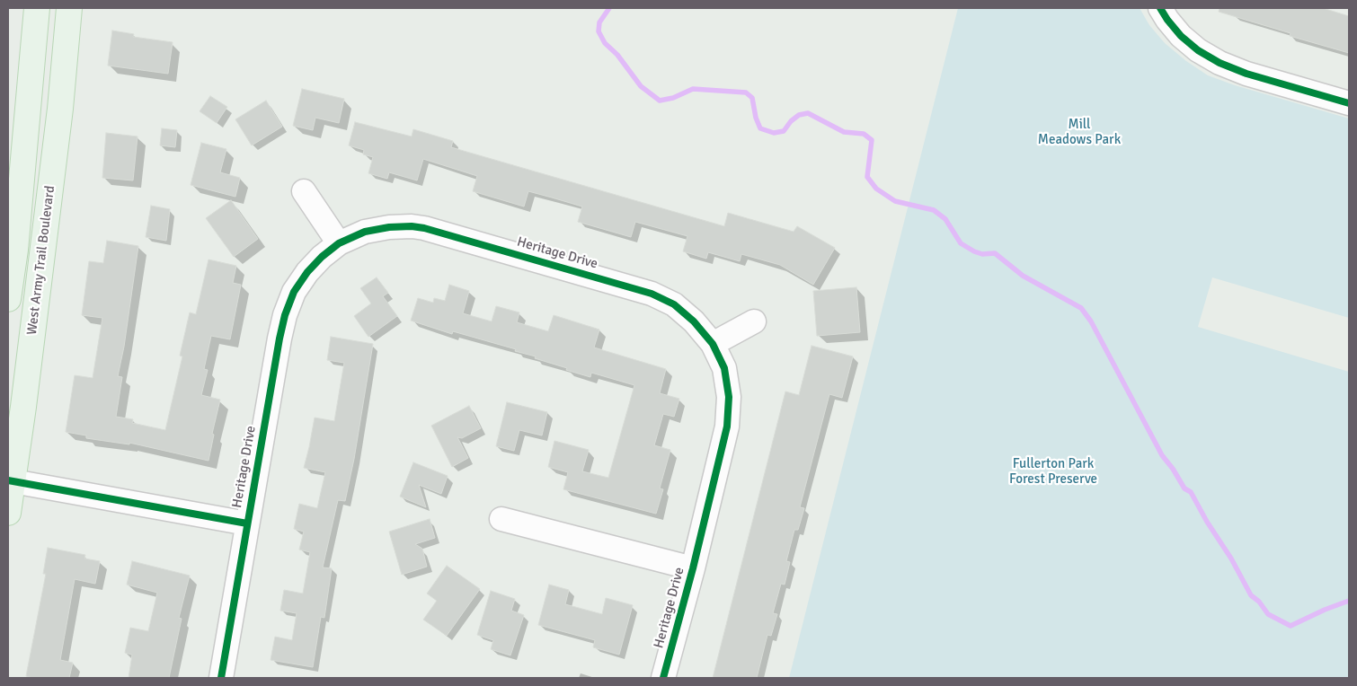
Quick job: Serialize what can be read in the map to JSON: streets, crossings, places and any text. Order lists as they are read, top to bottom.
{
  "streets": {
    "main road": ["West Army Trail Boulevard"],
    "street": ["Heritage Drive"]
  },
  "crossings": [
    ["Heritage Drive", "West Army Trail Boulevard"]
  ],
  "parks": ["Mill Meadows Park", "Fullerton Park Forest Preserve"]
}
